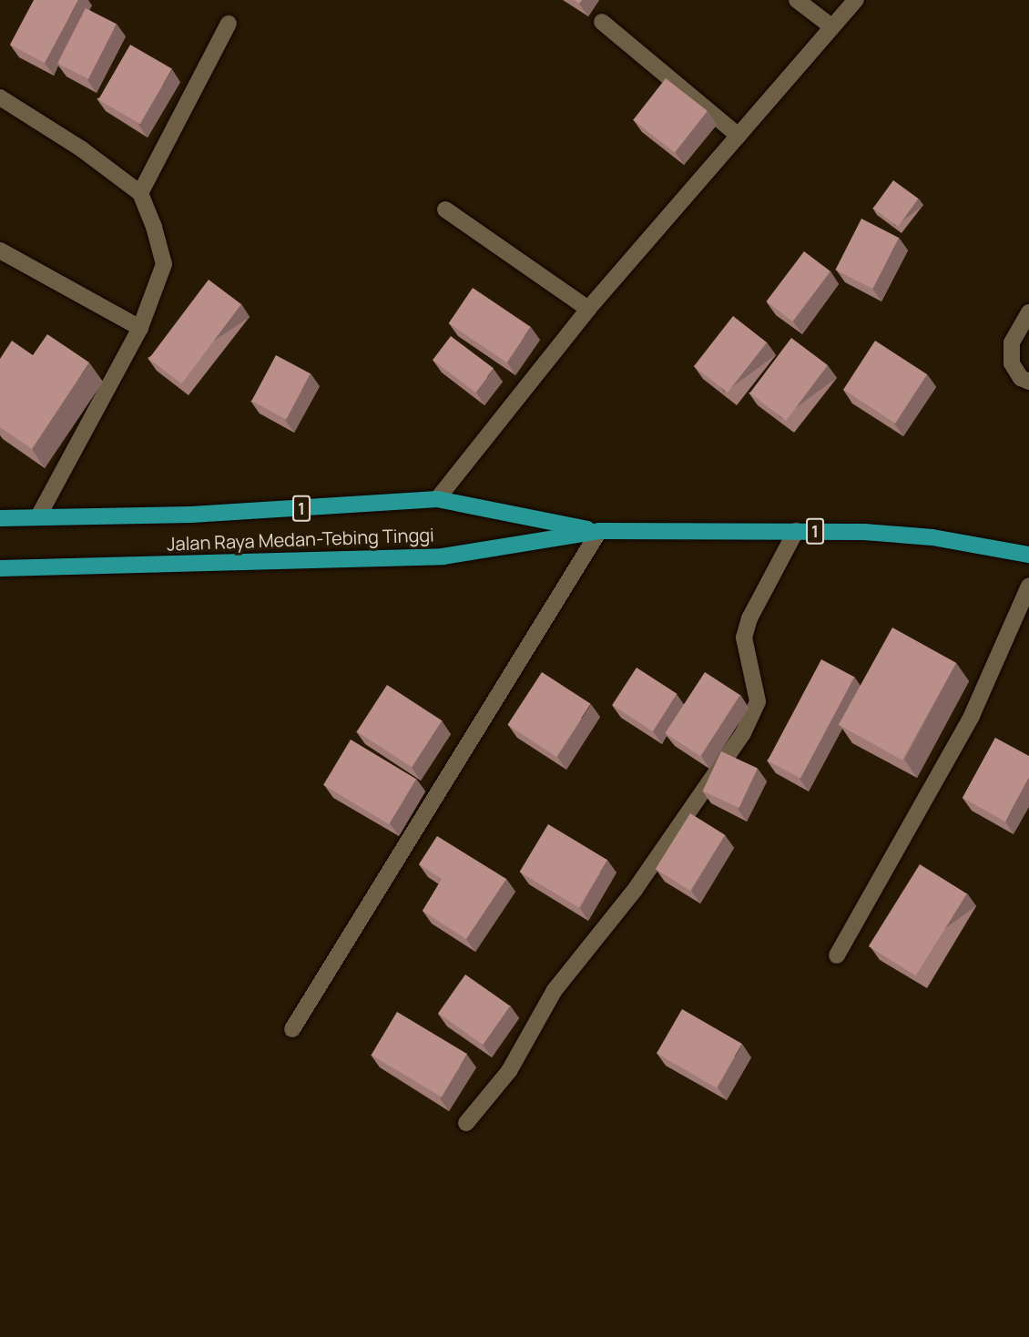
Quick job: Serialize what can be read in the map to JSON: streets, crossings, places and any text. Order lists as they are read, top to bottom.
{
  "streets": {
    "highway": ["1", "Jalan Raya Medan-Tebing Tinggi"]
  }
}
